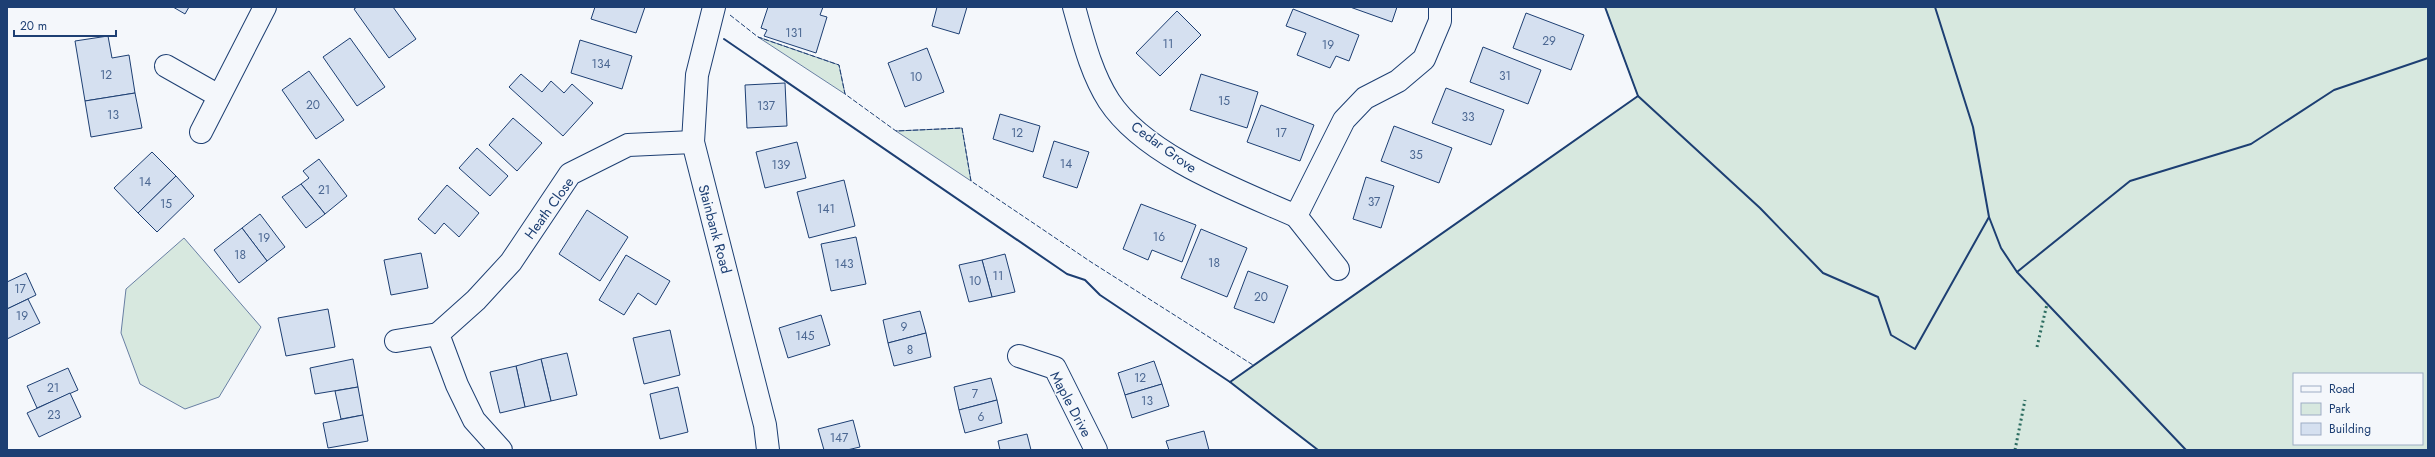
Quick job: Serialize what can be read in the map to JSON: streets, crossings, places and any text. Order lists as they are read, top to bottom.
{
  "streets": {
    "street": [
      "Cedar Grove",
      "Heath Close",
      "Stainbank Road",
      "Maple Drive"
    ]
  },
  "crossings": [
    ["Heath Close", "Stainbank Road"]
  ],
  "house_numbers": [
    "131",
    "29",
    "11",
    "19",
    "134",
    "12",
    "31",
    "10",
    "15",
    "20",
    "137",
    "13",
    "33",
    "12",
    "17",
    "35",
    "14",
    "139",
    "14",
    "21",
    "37",
    "15",
    "141",
    "16",
    "19",
    "18",
    "18",
    "143",
    "11",
    "10",
    "17",
    "20",
    "19",
    "9",
    "145",
    "8",
    "12",
    "21",
    "7",
    "13",
    "23",
    "6",
    "147"
  ],
  "legend": ["Road", "Park", "Building"],
  "scale_bar": "20 m"
}
